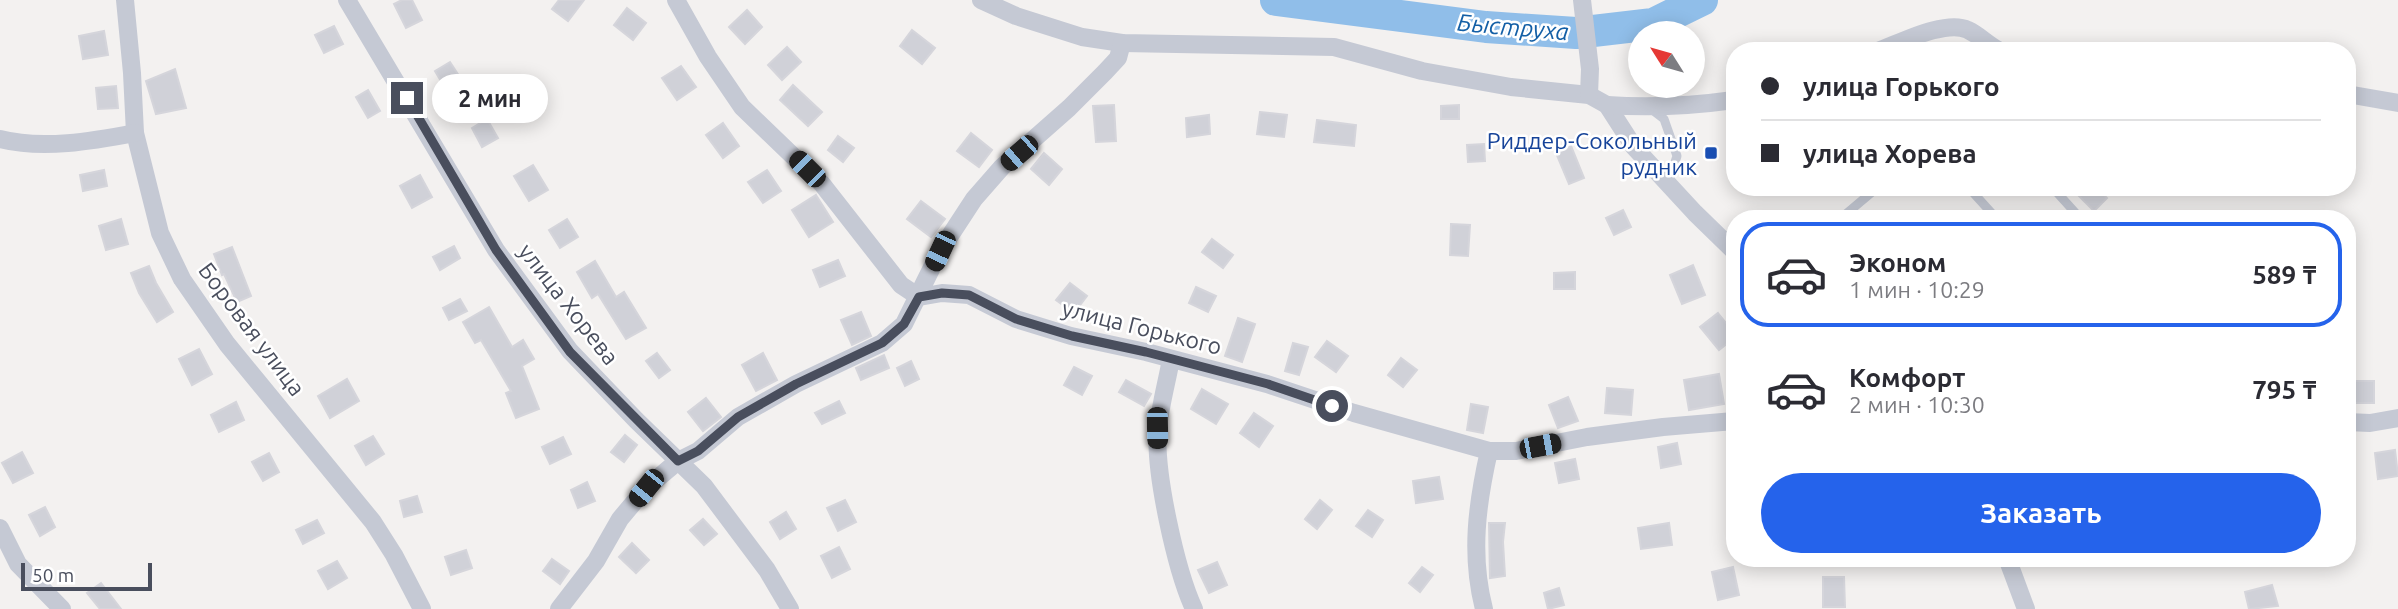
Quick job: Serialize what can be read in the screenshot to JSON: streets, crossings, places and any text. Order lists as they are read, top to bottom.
{
  "streets": {
    "street": ["улица Хорева", "улица Горького", "Боровая улица"]
  },
  "water": ["Быструха"],
  "places": {
    "transit": ["Риддер-Сокольный рудник"]
  },
  "scale_bar": "50 m",
  "north": "top left",
  "page": {
    "banner": ["улица Горького", "улица Хорева"],
    "bubble": "2 мин",
    "list": [
      {
        "name": "Эконом",
        "note": "1 мин · 10:29",
        "value": "589 ₸"
      },
      {
        "name": "Комфорт",
        "note": "2 мин · 10:30",
        "value": "795 ₸"
      }
    ],
    "buttons": "Заказать",
    "scale": "50 m"
  }
}
